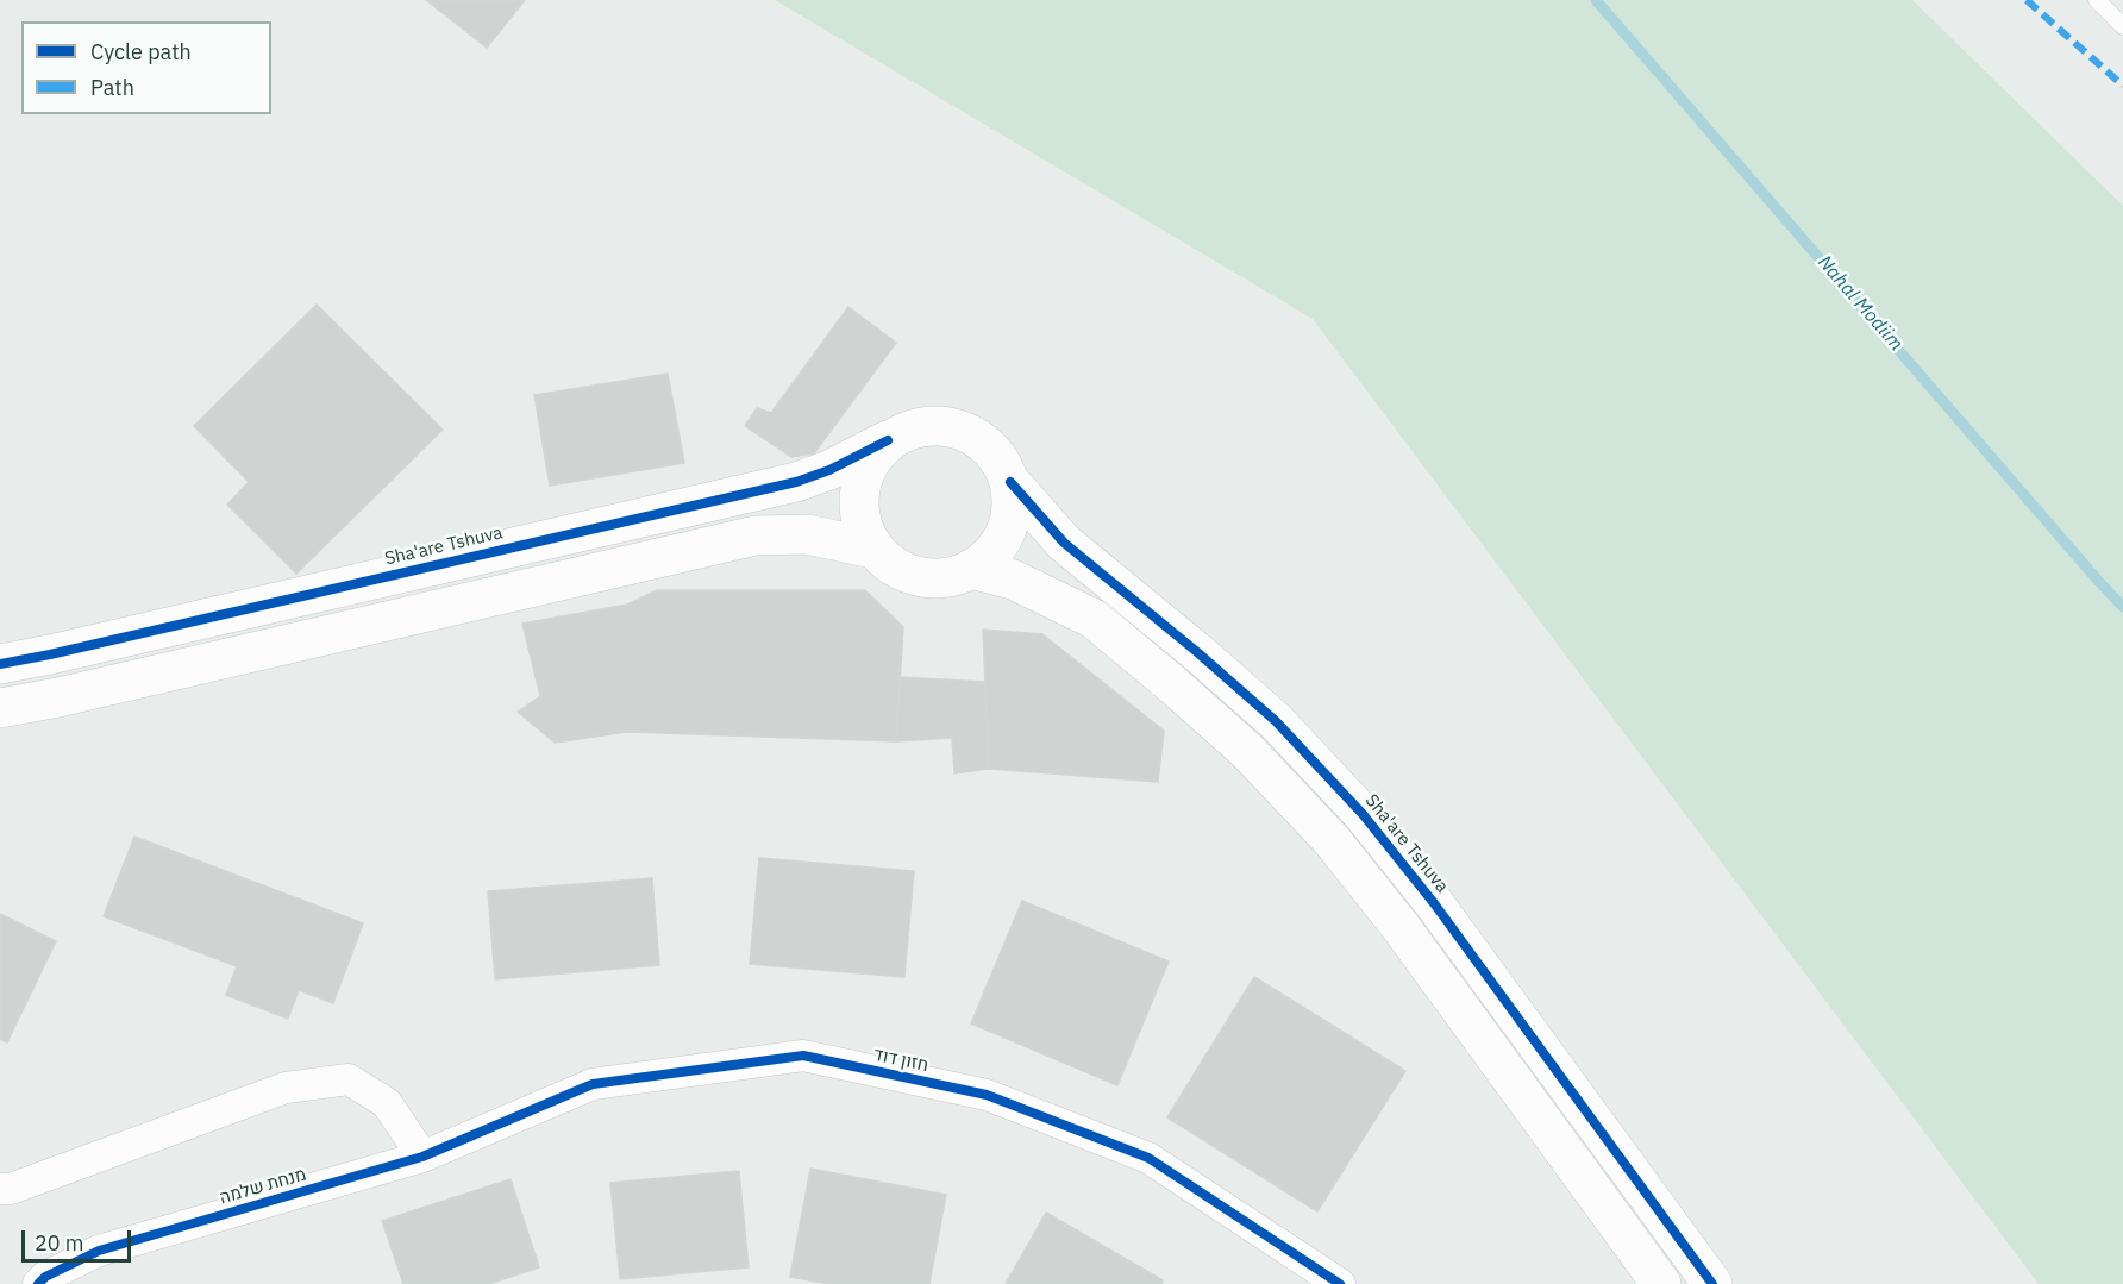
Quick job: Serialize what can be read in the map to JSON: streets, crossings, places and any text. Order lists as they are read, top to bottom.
{
  "streets": {
    "street": ["Sha'are Tshuva", "חזון דוד", "מנחת שלמה"]
  },
  "crossings": [
    ["חזון דוד", "מנחת שלמה"]
  ],
  "water": ["Nahal Modiim"],
  "legend": ["Cycle path", "Path"],
  "scale_bar": "20 m"
}
